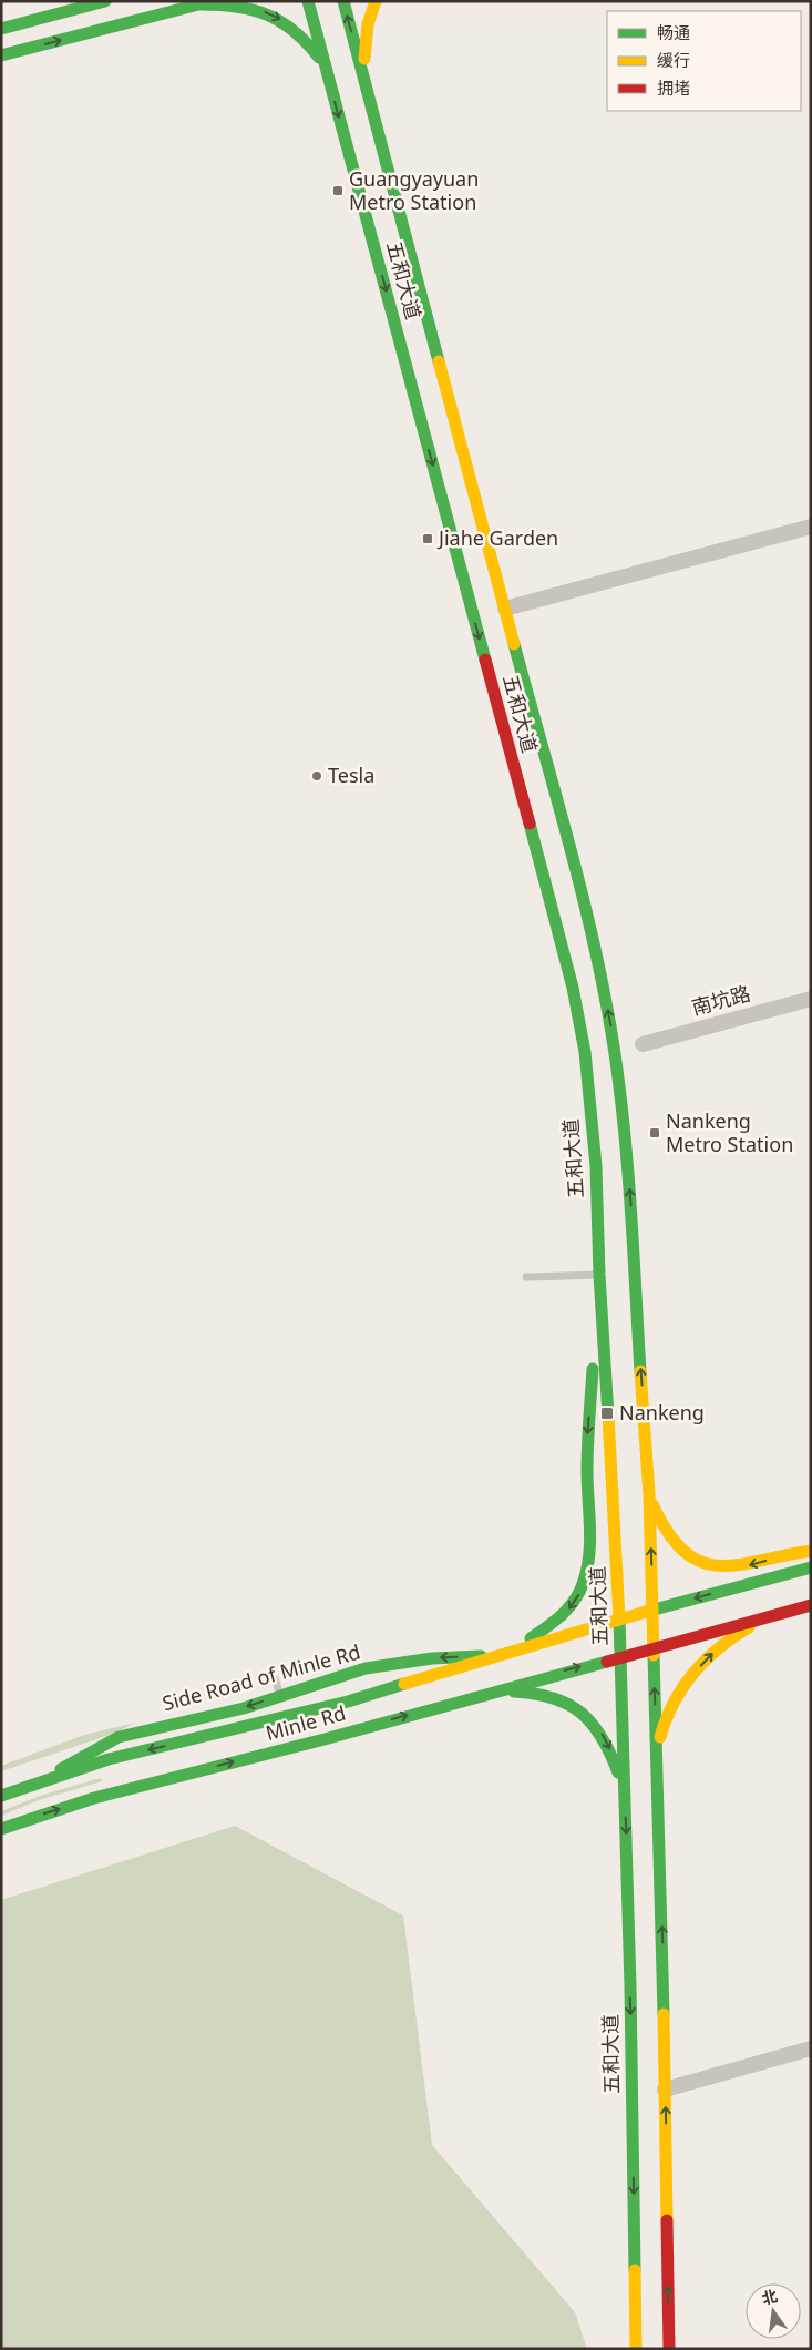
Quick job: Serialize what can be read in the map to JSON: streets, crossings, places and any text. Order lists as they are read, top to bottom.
{
  "streets": {
    "main road": ["五和大道", "Side Road of Minle Rd", "Minle Rd"],
    "street": ["南坑路"]
  },
  "crossings": [
    ["五和大道", "Minle Rd"],
    ["Side Road of Minle Rd", "Minle Rd"]
  ],
  "one_way": ["Side Road of Minle Rd"],
  "places": {
    "transit": [
      "Guangyayuan Metro Station",
      "Jiahe Garden",
      "Nankeng Metro Station",
      "Nankeng"
    ],
    "other": ["Tesla"]
  },
  "legend": ["畅通", "缓行", "拥堵"],
  "north": "top"
}
